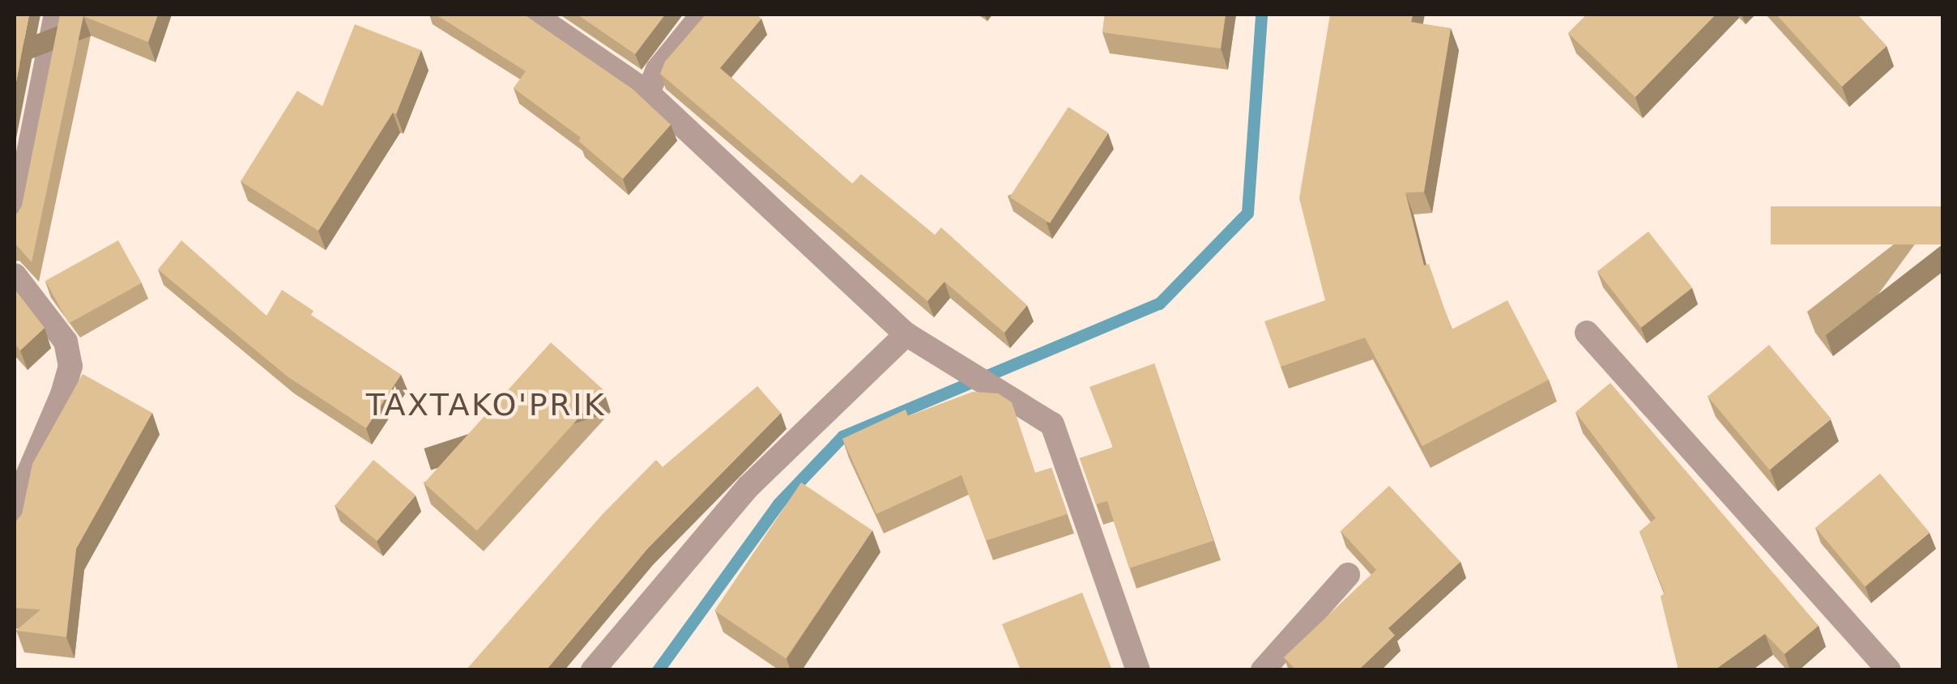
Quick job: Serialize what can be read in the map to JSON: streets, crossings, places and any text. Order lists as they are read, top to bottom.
{
  "districts": ["TAXTAKO'PRIK"]
}
